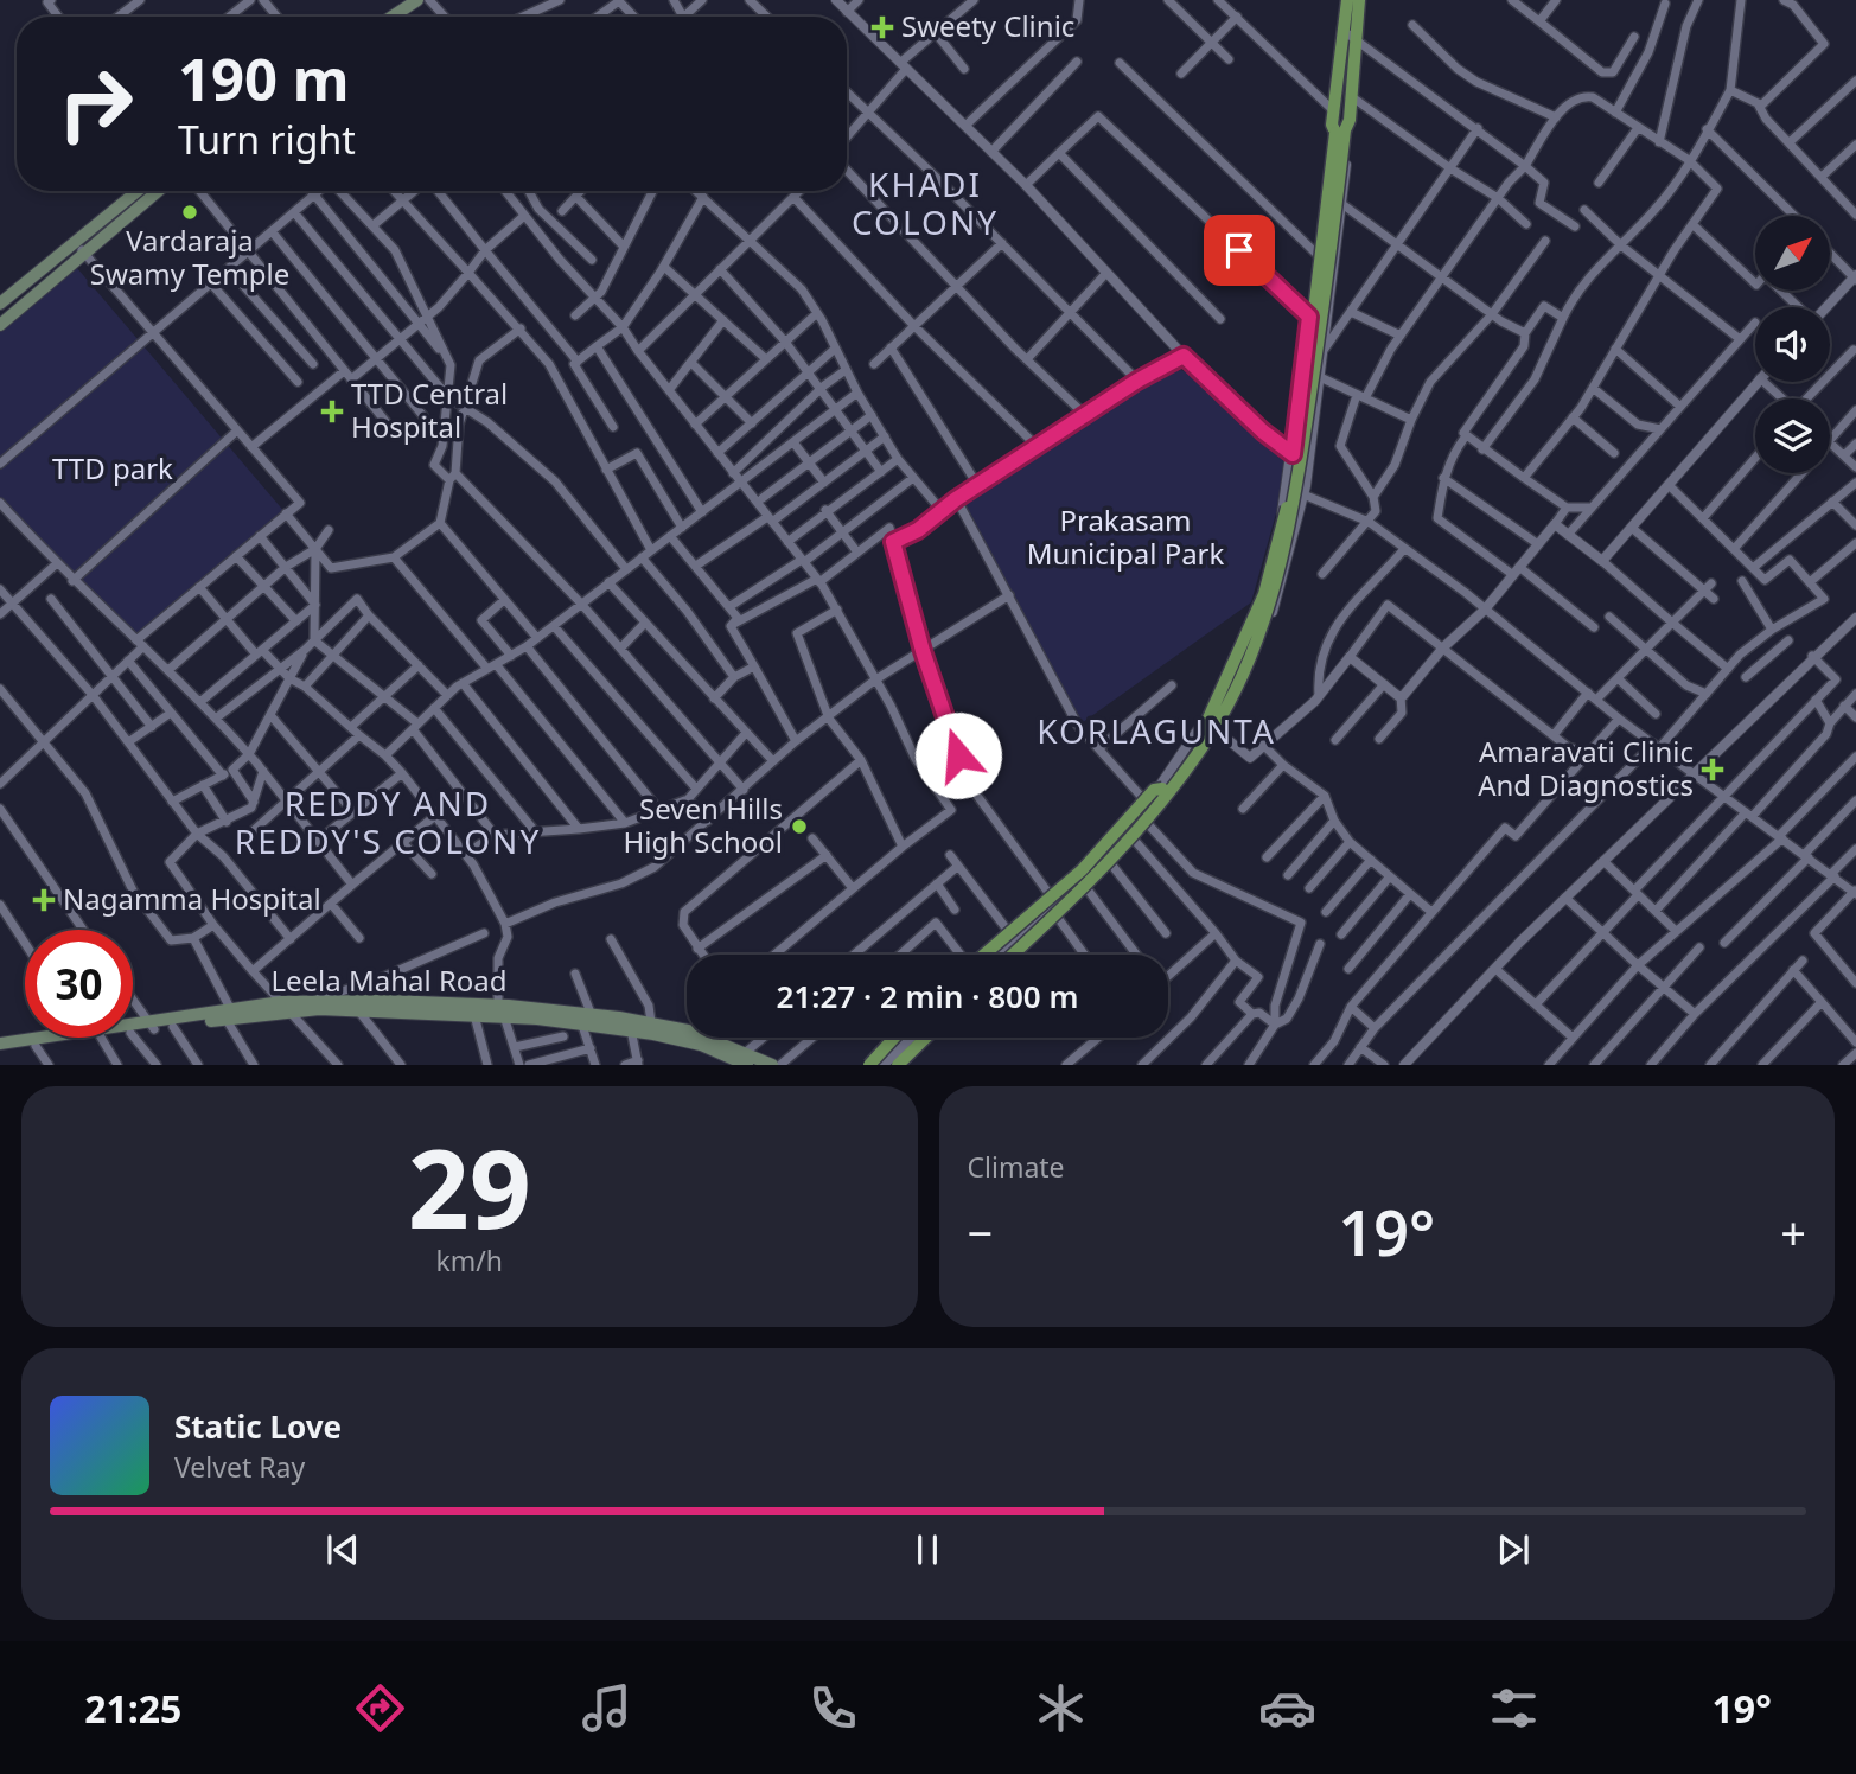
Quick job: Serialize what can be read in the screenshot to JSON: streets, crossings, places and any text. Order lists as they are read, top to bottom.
{
  "streets": {
    "main road": ["Leela Mahal Road"]
  },
  "districts": ["KHADI COLONY", "KORLAGUNTA", "REDDY AND REDDY'S COLONY"],
  "parks": ["TTD park", "Prakasam Municipal Park"],
  "places": {
    "health": [
      "Sweety Clinic",
      "TTD Central Hospital",
      "Amaravati Clinic And Diagnostics",
      "Nagamma Hospital"
    ],
    "other": ["Vardaraja Swamy Temple", "Seven Hills High School"]
  },
  "north": "top right",
  "page": {
    "turn": ["190 m", "Turn right"],
    "limit": "30",
    "trip": "21:27 · 2 min · 800 m",
    "tile": [
      ["29", "km/h"],
      "Climate"
    ],
    "heat": ["−", "19°", "+"],
    "song": ["Static Love", "Velvet Ray"],
    "tabs": ["21:25", "19°"]
  }
}
